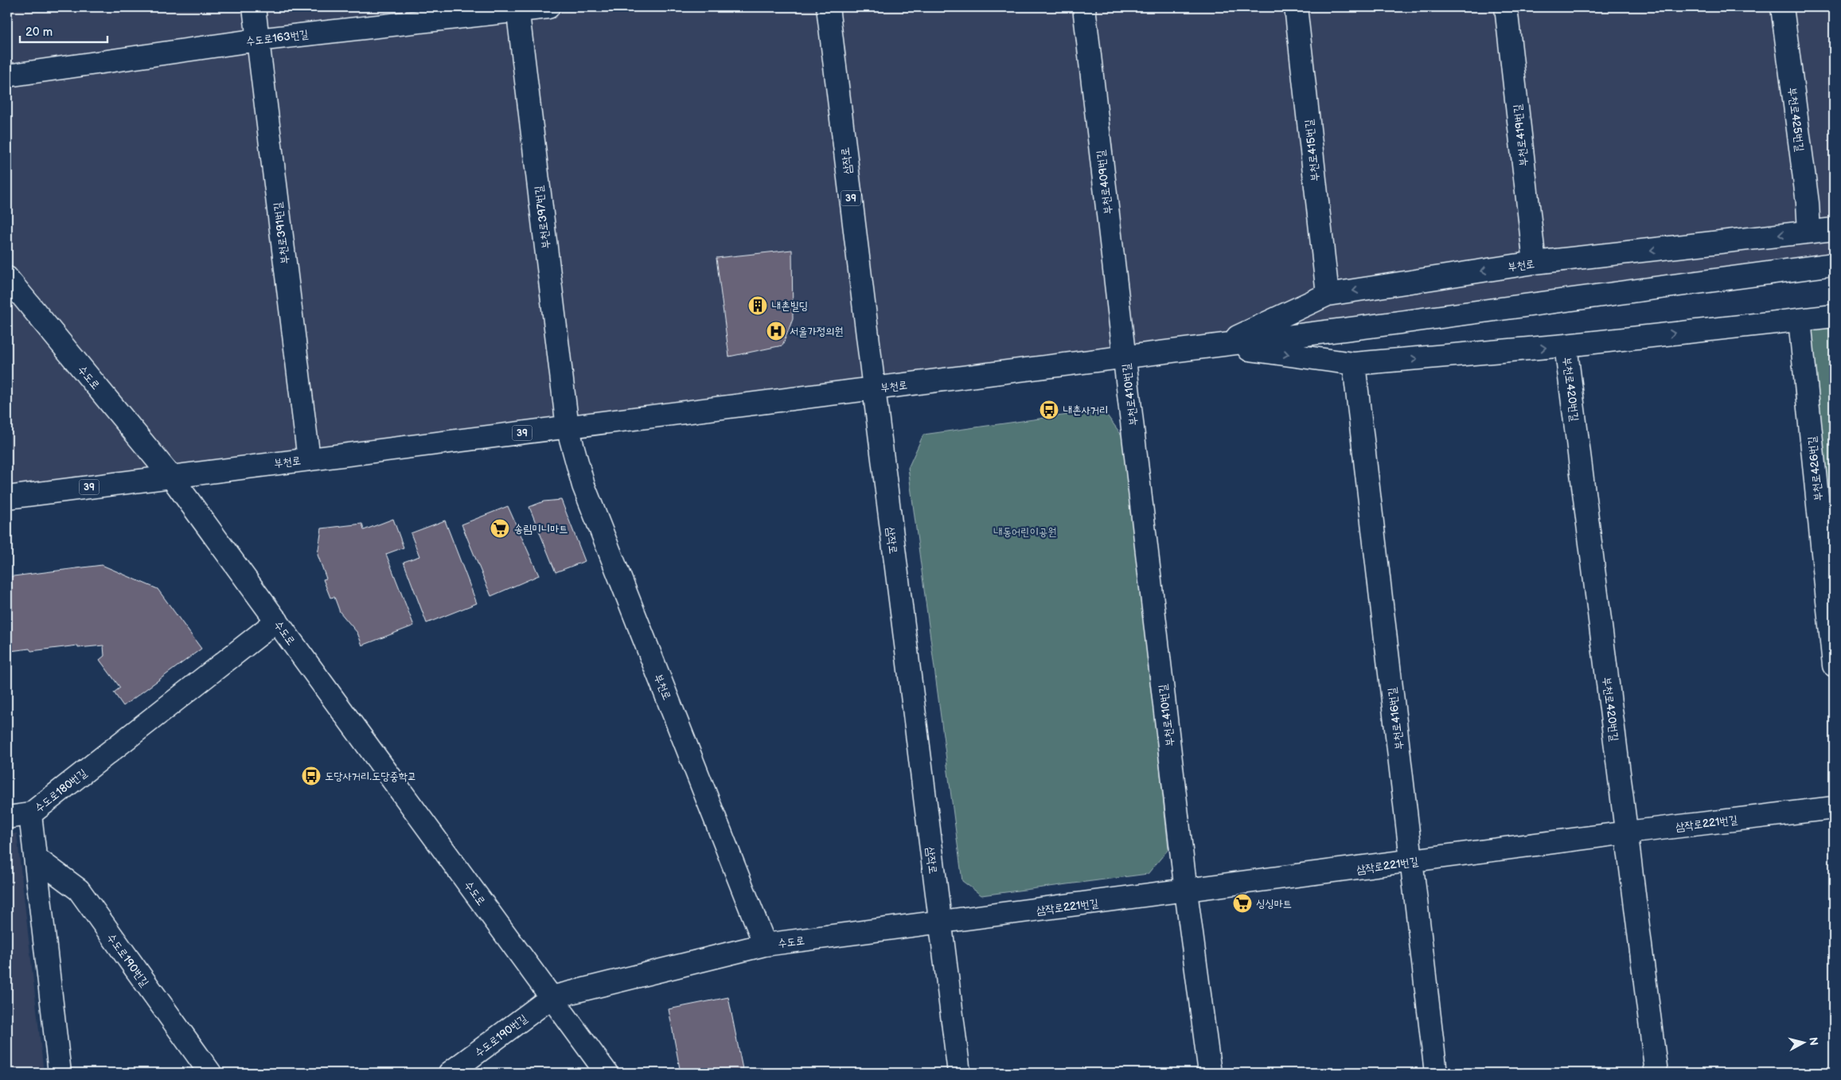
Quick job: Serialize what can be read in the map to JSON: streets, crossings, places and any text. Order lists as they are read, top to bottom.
{
  "streets": {
    "street": [
      "수도로163번길",
      "부천로425번길",
      "부천로419번길",
      "부천로415번길",
      "삼작로",
      "부천로409번길",
      "39",
      "부천로397번길",
      "부천로391번길",
      "부천로",
      "수도로",
      "부천로420번길",
      "부천로410번길",
      "부천로426번길",
      "부천로416번길",
      "수도로180번길",
      "삼작로221번길",
      "수도로190번길"
    ]
  },
  "crossings": [
    ["수도로163번길", "부천로397번길"],
    ["수도로163번길", "부천로391번길"],
    ["부천로425번길", "부천로"],
    ["부천로419번길", "부천로"],
    ["부천로415번길", "부천로"],
    ["삼작로", "부천로"],
    ["삼작로", "수도로"],
    ["삼작로", "삼작로221번길"],
    ["부천로409번길", "부천로"],
    ["부천로409번길", "부천로410번길"],
    ["부천로397번길", "부천로"],
    ["부천로391번길", "부천로"],
    ["부천로", "수도로"],
    ["부천로", "부천로420번길"],
    ["부천로", "부천로410번길"],
    ["부천로", "부천로426번길"],
    ["부천로", "부천로416번길"],
    ["수도로", "수도로180번길"],
    ["수도로", "삼작로221번길"],
    ["수도로", "수도로190번길"],
    ["부천로420번길", "삼작로221번길"],
    ["부천로410번길", "삼작로221번길"],
    ["부천로416번길", "삼작로221번길"],
    ["수도로180번길", "수도로190번길"]
  ],
  "parks": ["내동어린이공원"],
  "places": {
    "building": ["내촌빌딩"],
    "hospital": ["서울가정의원"],
    "bus stop": ["내촌사거리", "도당사거리.도당중학교"],
    "supermarket": ["송림미니마트", "싱싱마트"]
  },
  "scale_bar": "20 m",
  "north": "right"
}
